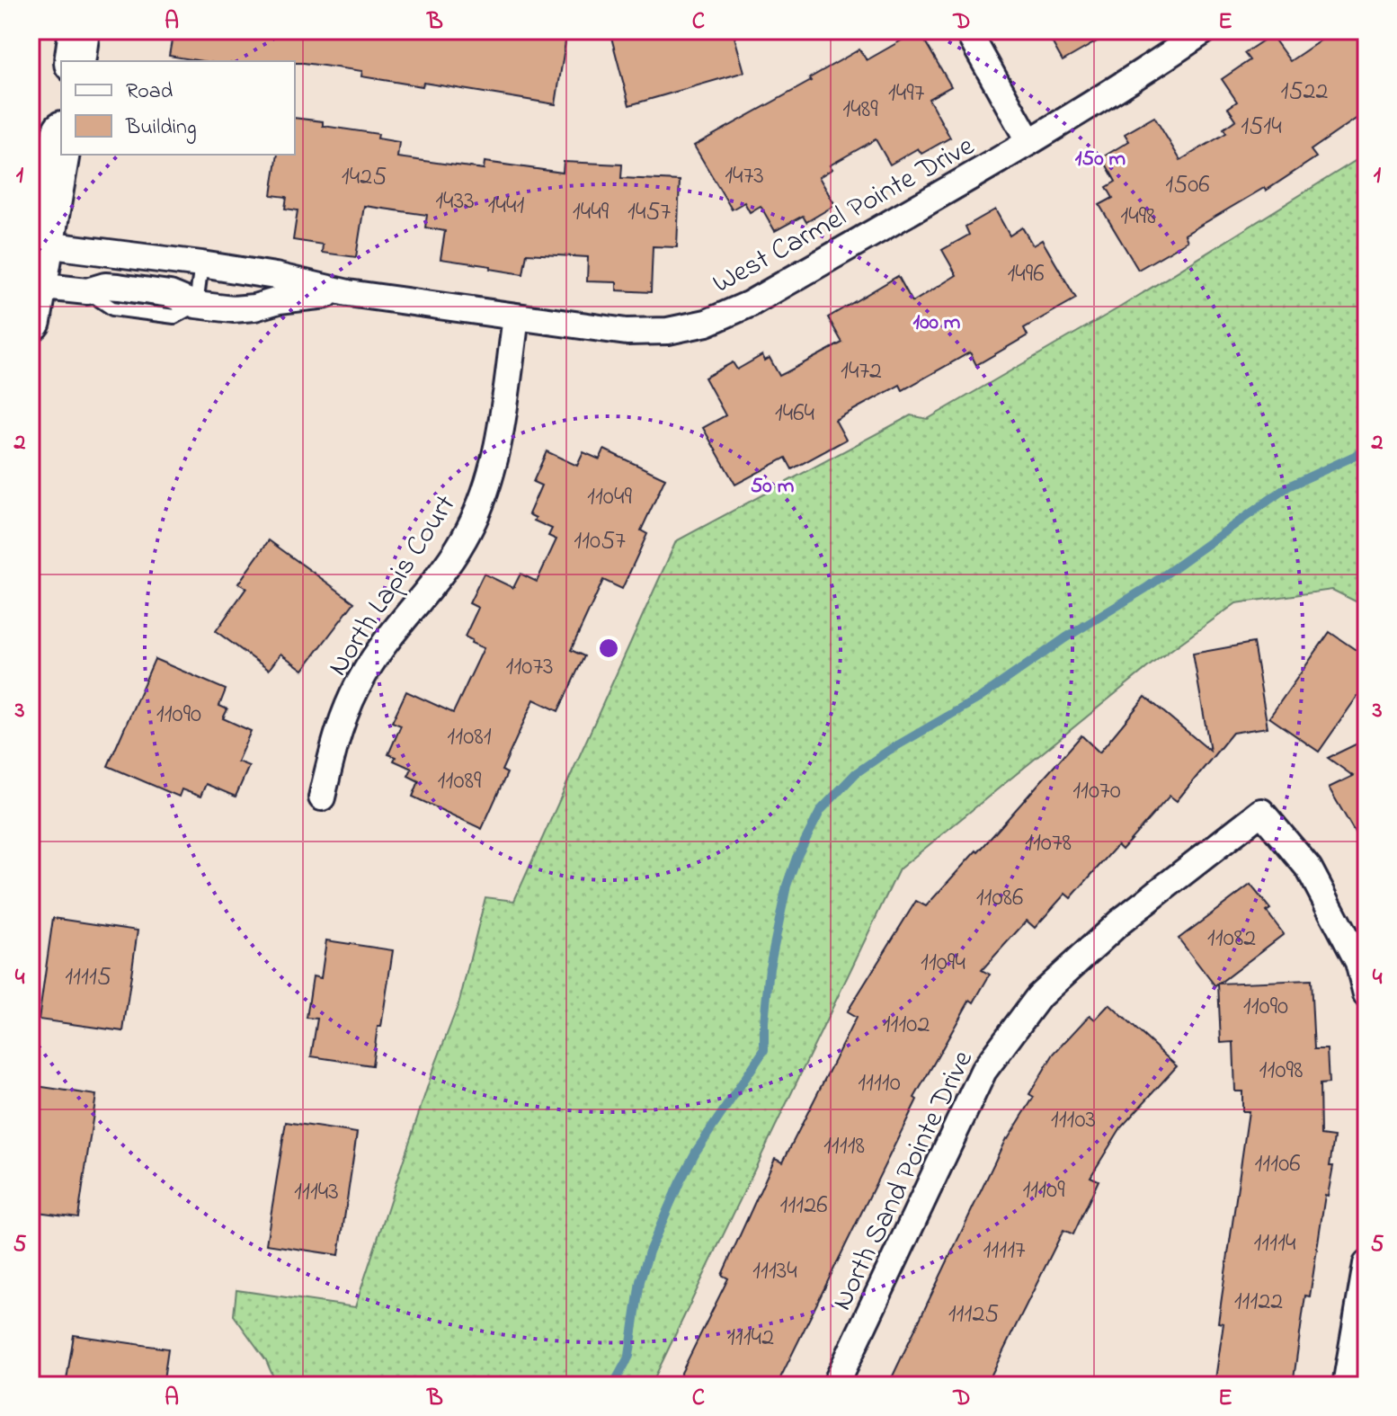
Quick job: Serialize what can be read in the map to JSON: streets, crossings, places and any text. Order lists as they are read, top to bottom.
{
  "streets": {
    "street": ["West Carmel Pointe Drive", "North Lapis Court", "North Sand Pointe Drive"]
  },
  "crossings": [
    ["West Carmel Pointe Drive", "North Lapis Court"]
  ],
  "house_numbers": [
    "1522",
    "1497",
    "1489",
    "1514",
    "1473",
    "1425",
    "1506",
    "1433",
    "1441",
    "1449",
    "1457",
    "1498",
    "1496",
    "1472",
    "1464",
    "11049",
    "11057",
    "11073",
    "11090",
    "11081",
    "11089",
    "11070",
    "11078",
    "11086",
    "11082",
    "11094",
    "11115",
    "11090",
    "11102",
    "11098",
    "11110",
    "11103",
    "11118",
    "11106",
    "11109",
    "11143",
    "11126",
    "11114",
    "11117",
    "11134",
    "11122",
    "11125",
    "11142"
  ],
  "legend": ["Road", "Building"],
  "grid": {
    "columns": [
      "A",
      "B",
      "C",
      "D",
      "E"
    ],
    "rows": [
      "1",
      "2",
      "3",
      "4",
      "5"
    ]
  },
  "rings": ["150 m", "100 m", "50 m"]
}
